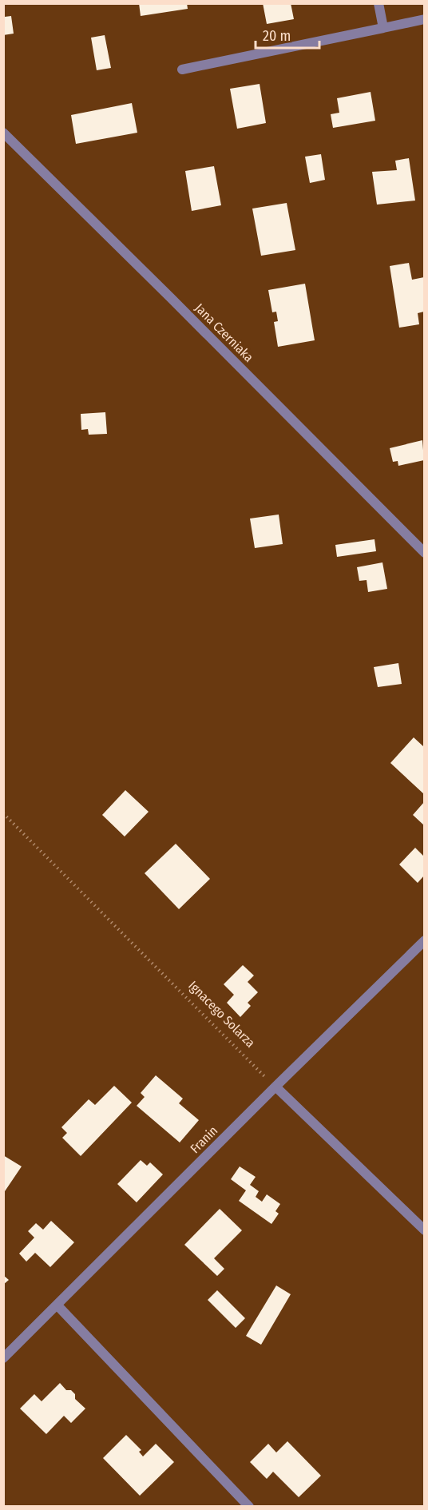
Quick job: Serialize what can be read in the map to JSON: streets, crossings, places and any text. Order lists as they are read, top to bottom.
{
  "streets": {
    "street": ["Jana Czerniaka", "Franin"],
    "path": ["Ignacego Solarza"]
  },
  "crossings": [
    ["Ignacego Solarza", "Franin"]
  ],
  "scale_bar": "20 m"
}
